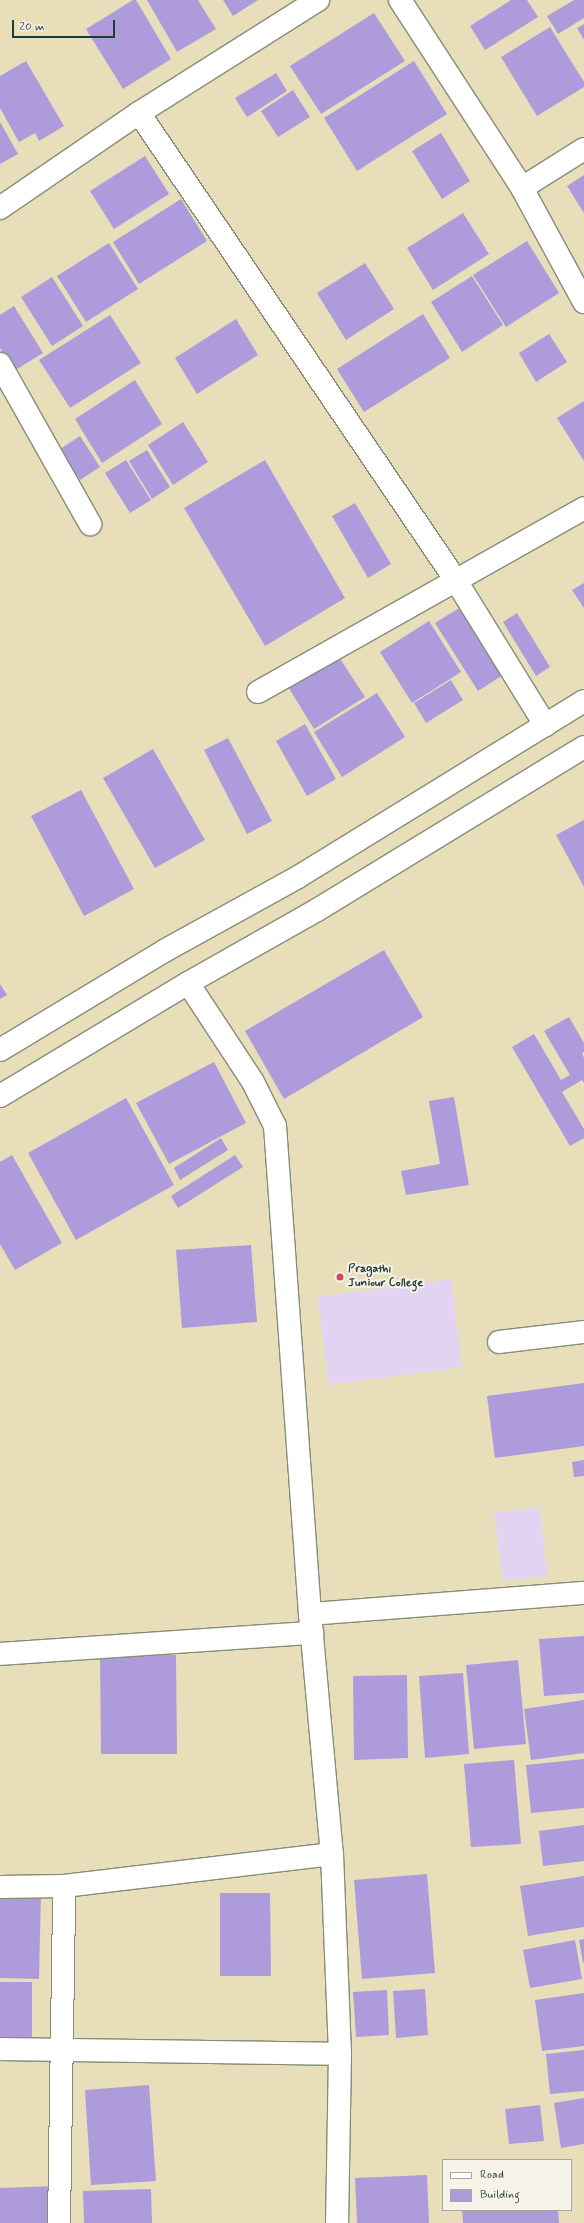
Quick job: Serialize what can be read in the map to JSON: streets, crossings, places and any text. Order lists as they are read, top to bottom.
{
  "places": ["Pragathi Juniour College"],
  "legend": ["Road", "Building"],
  "scale_bar": "20 m"
}
